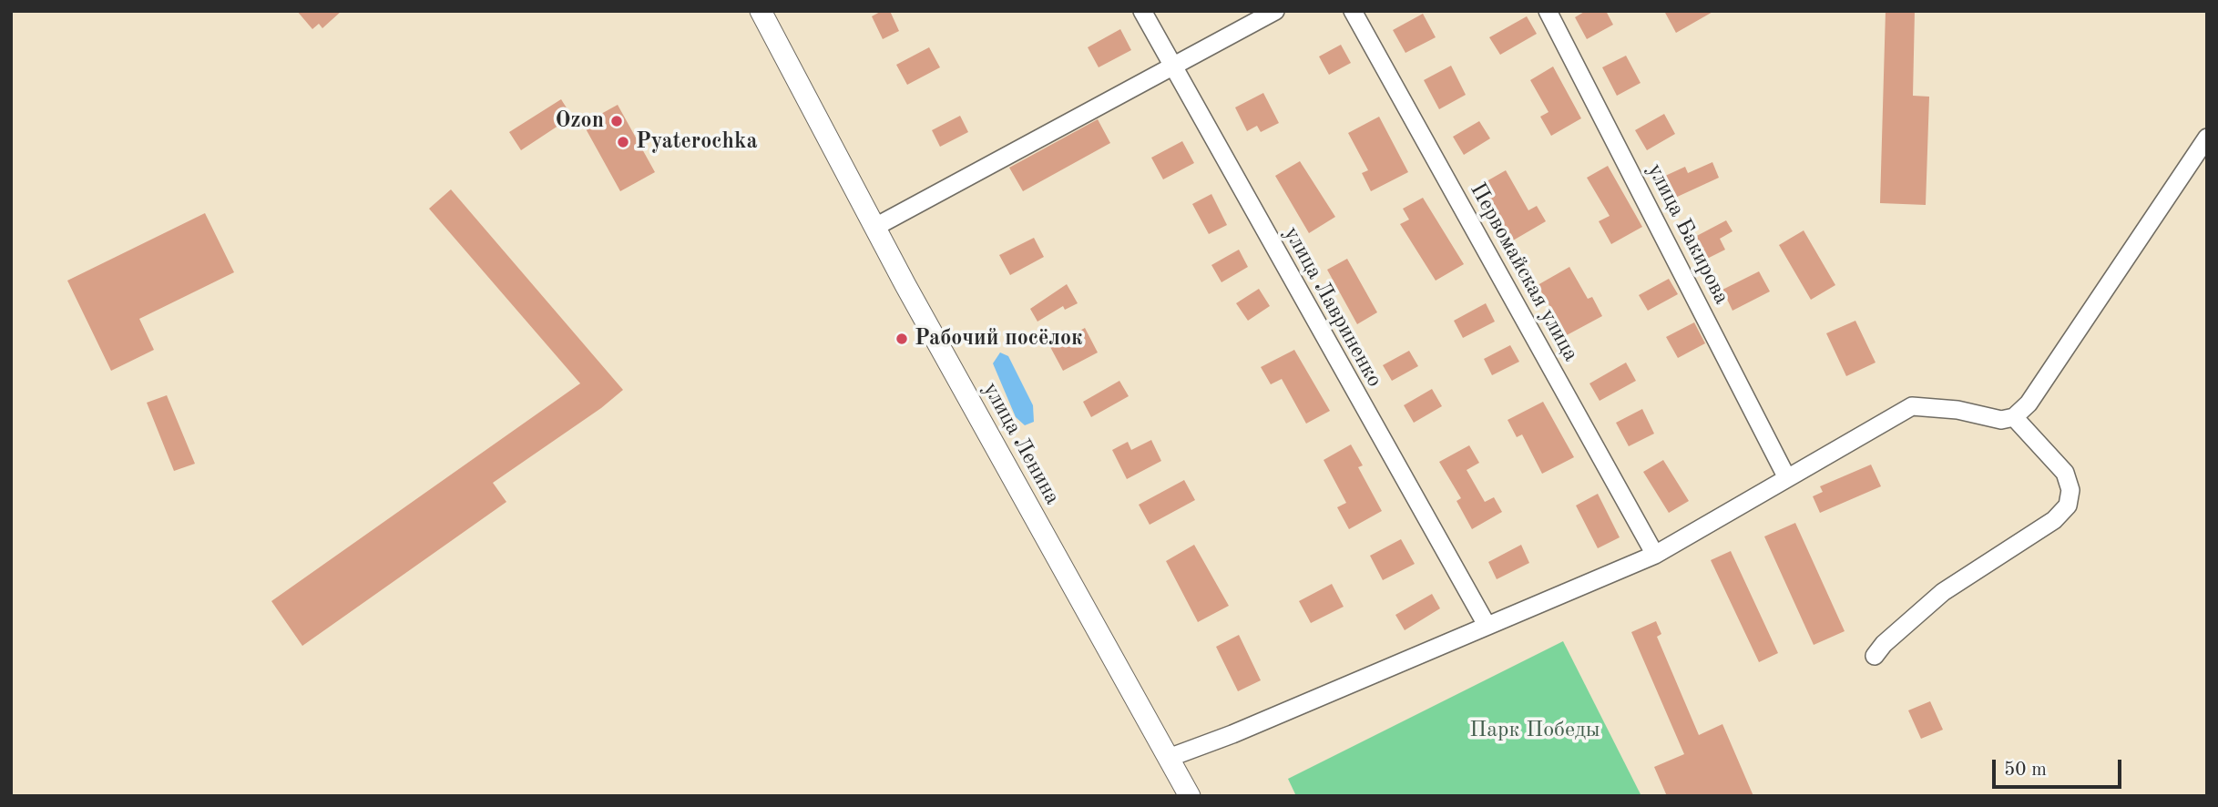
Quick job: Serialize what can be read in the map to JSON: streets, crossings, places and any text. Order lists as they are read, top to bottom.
{
  "streets": {
    "main road": ["улица Ленина"],
    "street": ["улица Бакирова", "Первомайская улица", "улица Лавриненко"]
  },
  "parks": ["Парк Победы"],
  "places": ["Ozon", "Pyaterochka", "Рабочий посёлок"],
  "scale_bar": "50 m"
}
